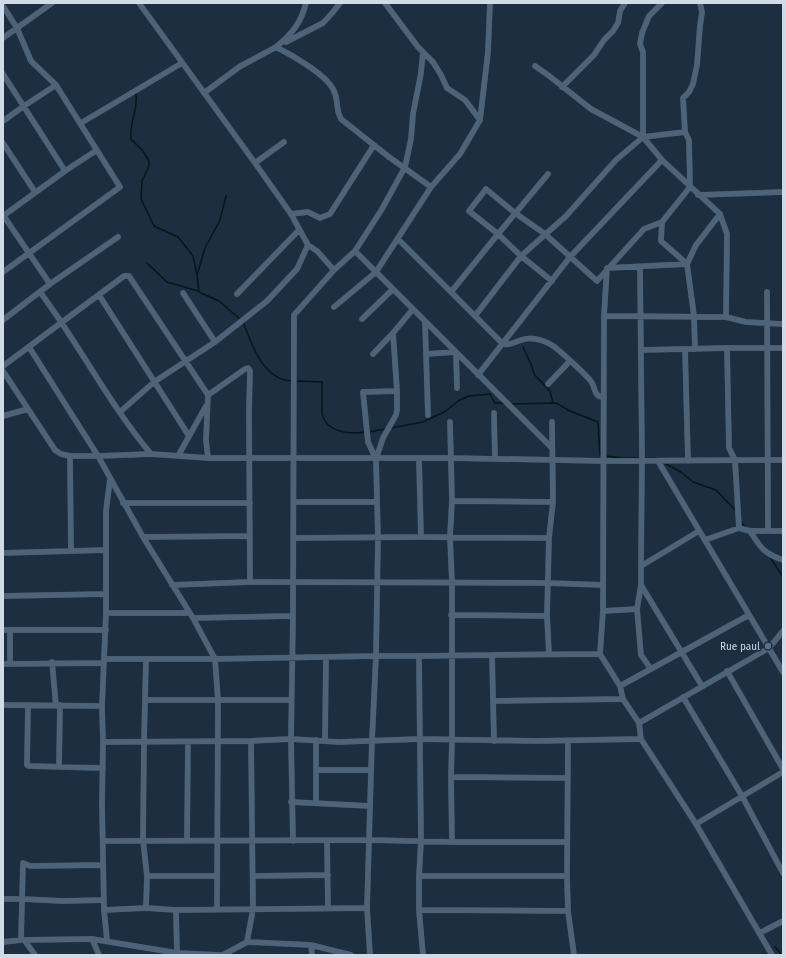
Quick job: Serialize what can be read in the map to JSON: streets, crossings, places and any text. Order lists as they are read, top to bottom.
{
  "places": ["Rue paul"]
}
